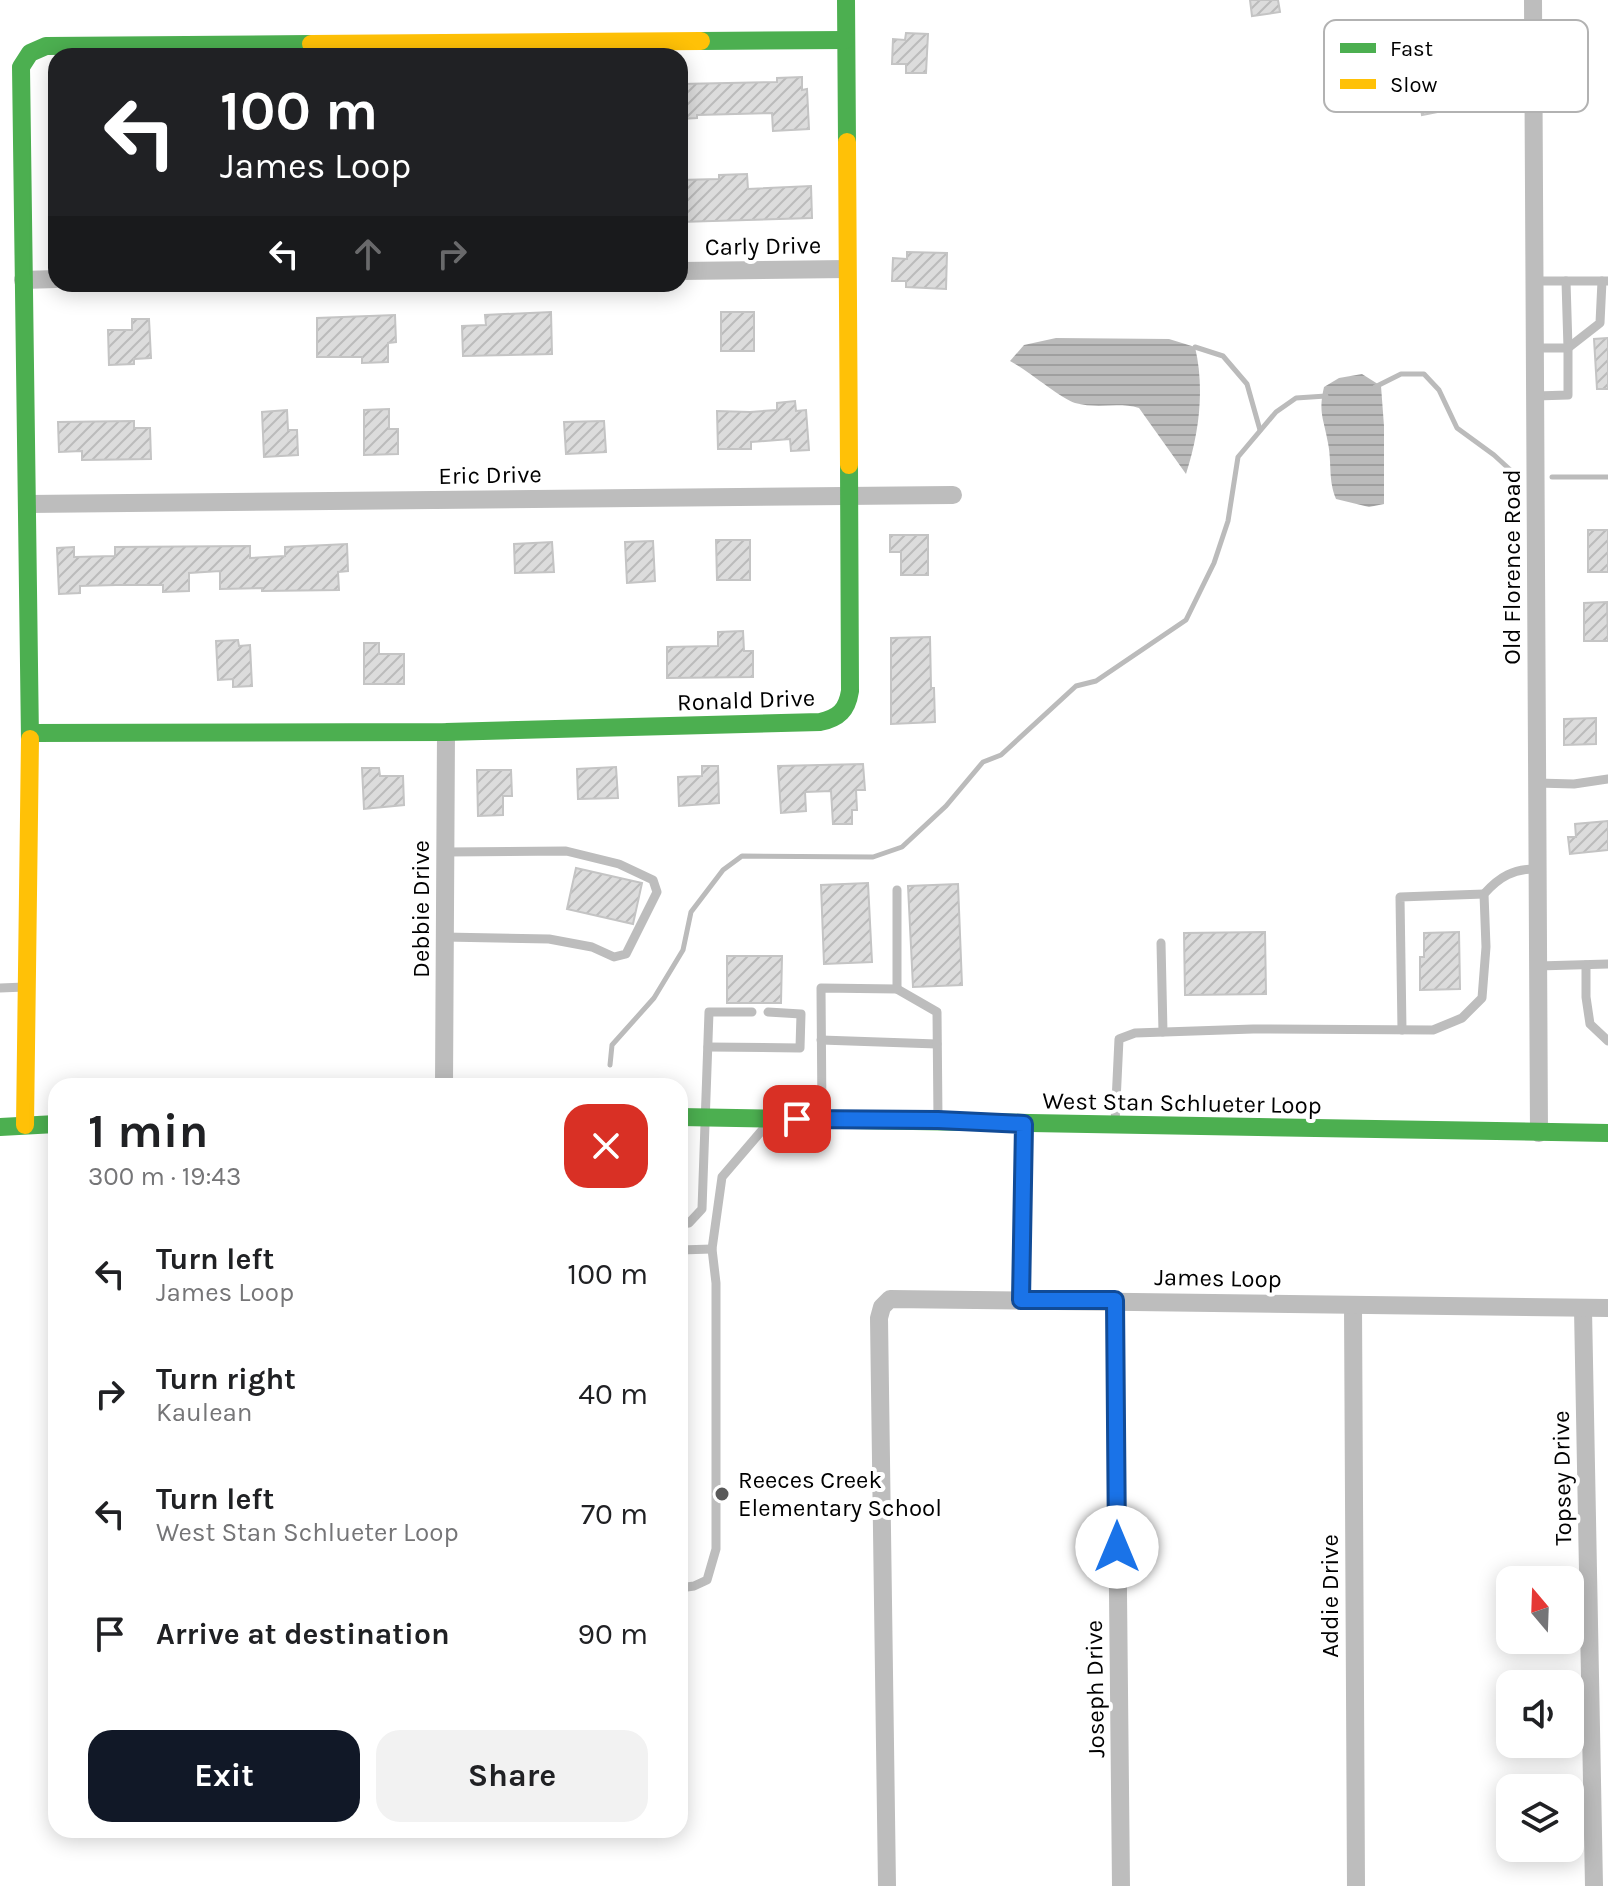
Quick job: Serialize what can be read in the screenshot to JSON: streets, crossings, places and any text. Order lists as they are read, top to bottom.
{
  "streets": {
    "street": [
      "Carly Drive",
      "Eric Drive",
      "Old Florence Road",
      "Ronald Drive",
      "Debbie Drive",
      "West Stan Schlueter Loop",
      "James Loop",
      "Topsey Drive",
      "Addie Drive",
      "Joseph Drive"
    ]
  },
  "crossings": [
    ["Carly Drive", "Ronald Drive"],
    ["Eric Drive", "Ronald Drive"],
    ["Old Florence Road", "West Stan Schlueter Loop"],
    ["Ronald Drive", "Debbie Drive"],
    ["James Loop", "Topsey Drive"],
    ["James Loop", "Addie Drive"],
    ["James Loop", "Joseph Drive"]
  ],
  "places": ["Reeces Creek Elementary School"],
  "legend": ["Fast", "Slow"],
  "north": "top",
  "page": {
    "turn": ["100 m", "James Loop"],
    "heading": ["1 min", "300 m · 19:43"],
    "list": [
      {
        "name": "Turn left",
        "note": "James Loop",
        "value": "100 m"
      },
      {
        "name": "Turn right",
        "note": "Kaulean",
        "value": "40 m"
      },
      {
        "name": "Turn left",
        "note": "West Stan Schlueter Loop",
        "value": "70 m"
      },
      {
        "name": "Arrive at destination",
        "value": "90 m"
      }
    ],
    "buttons": ["Exit", "Share"]
  }
}
